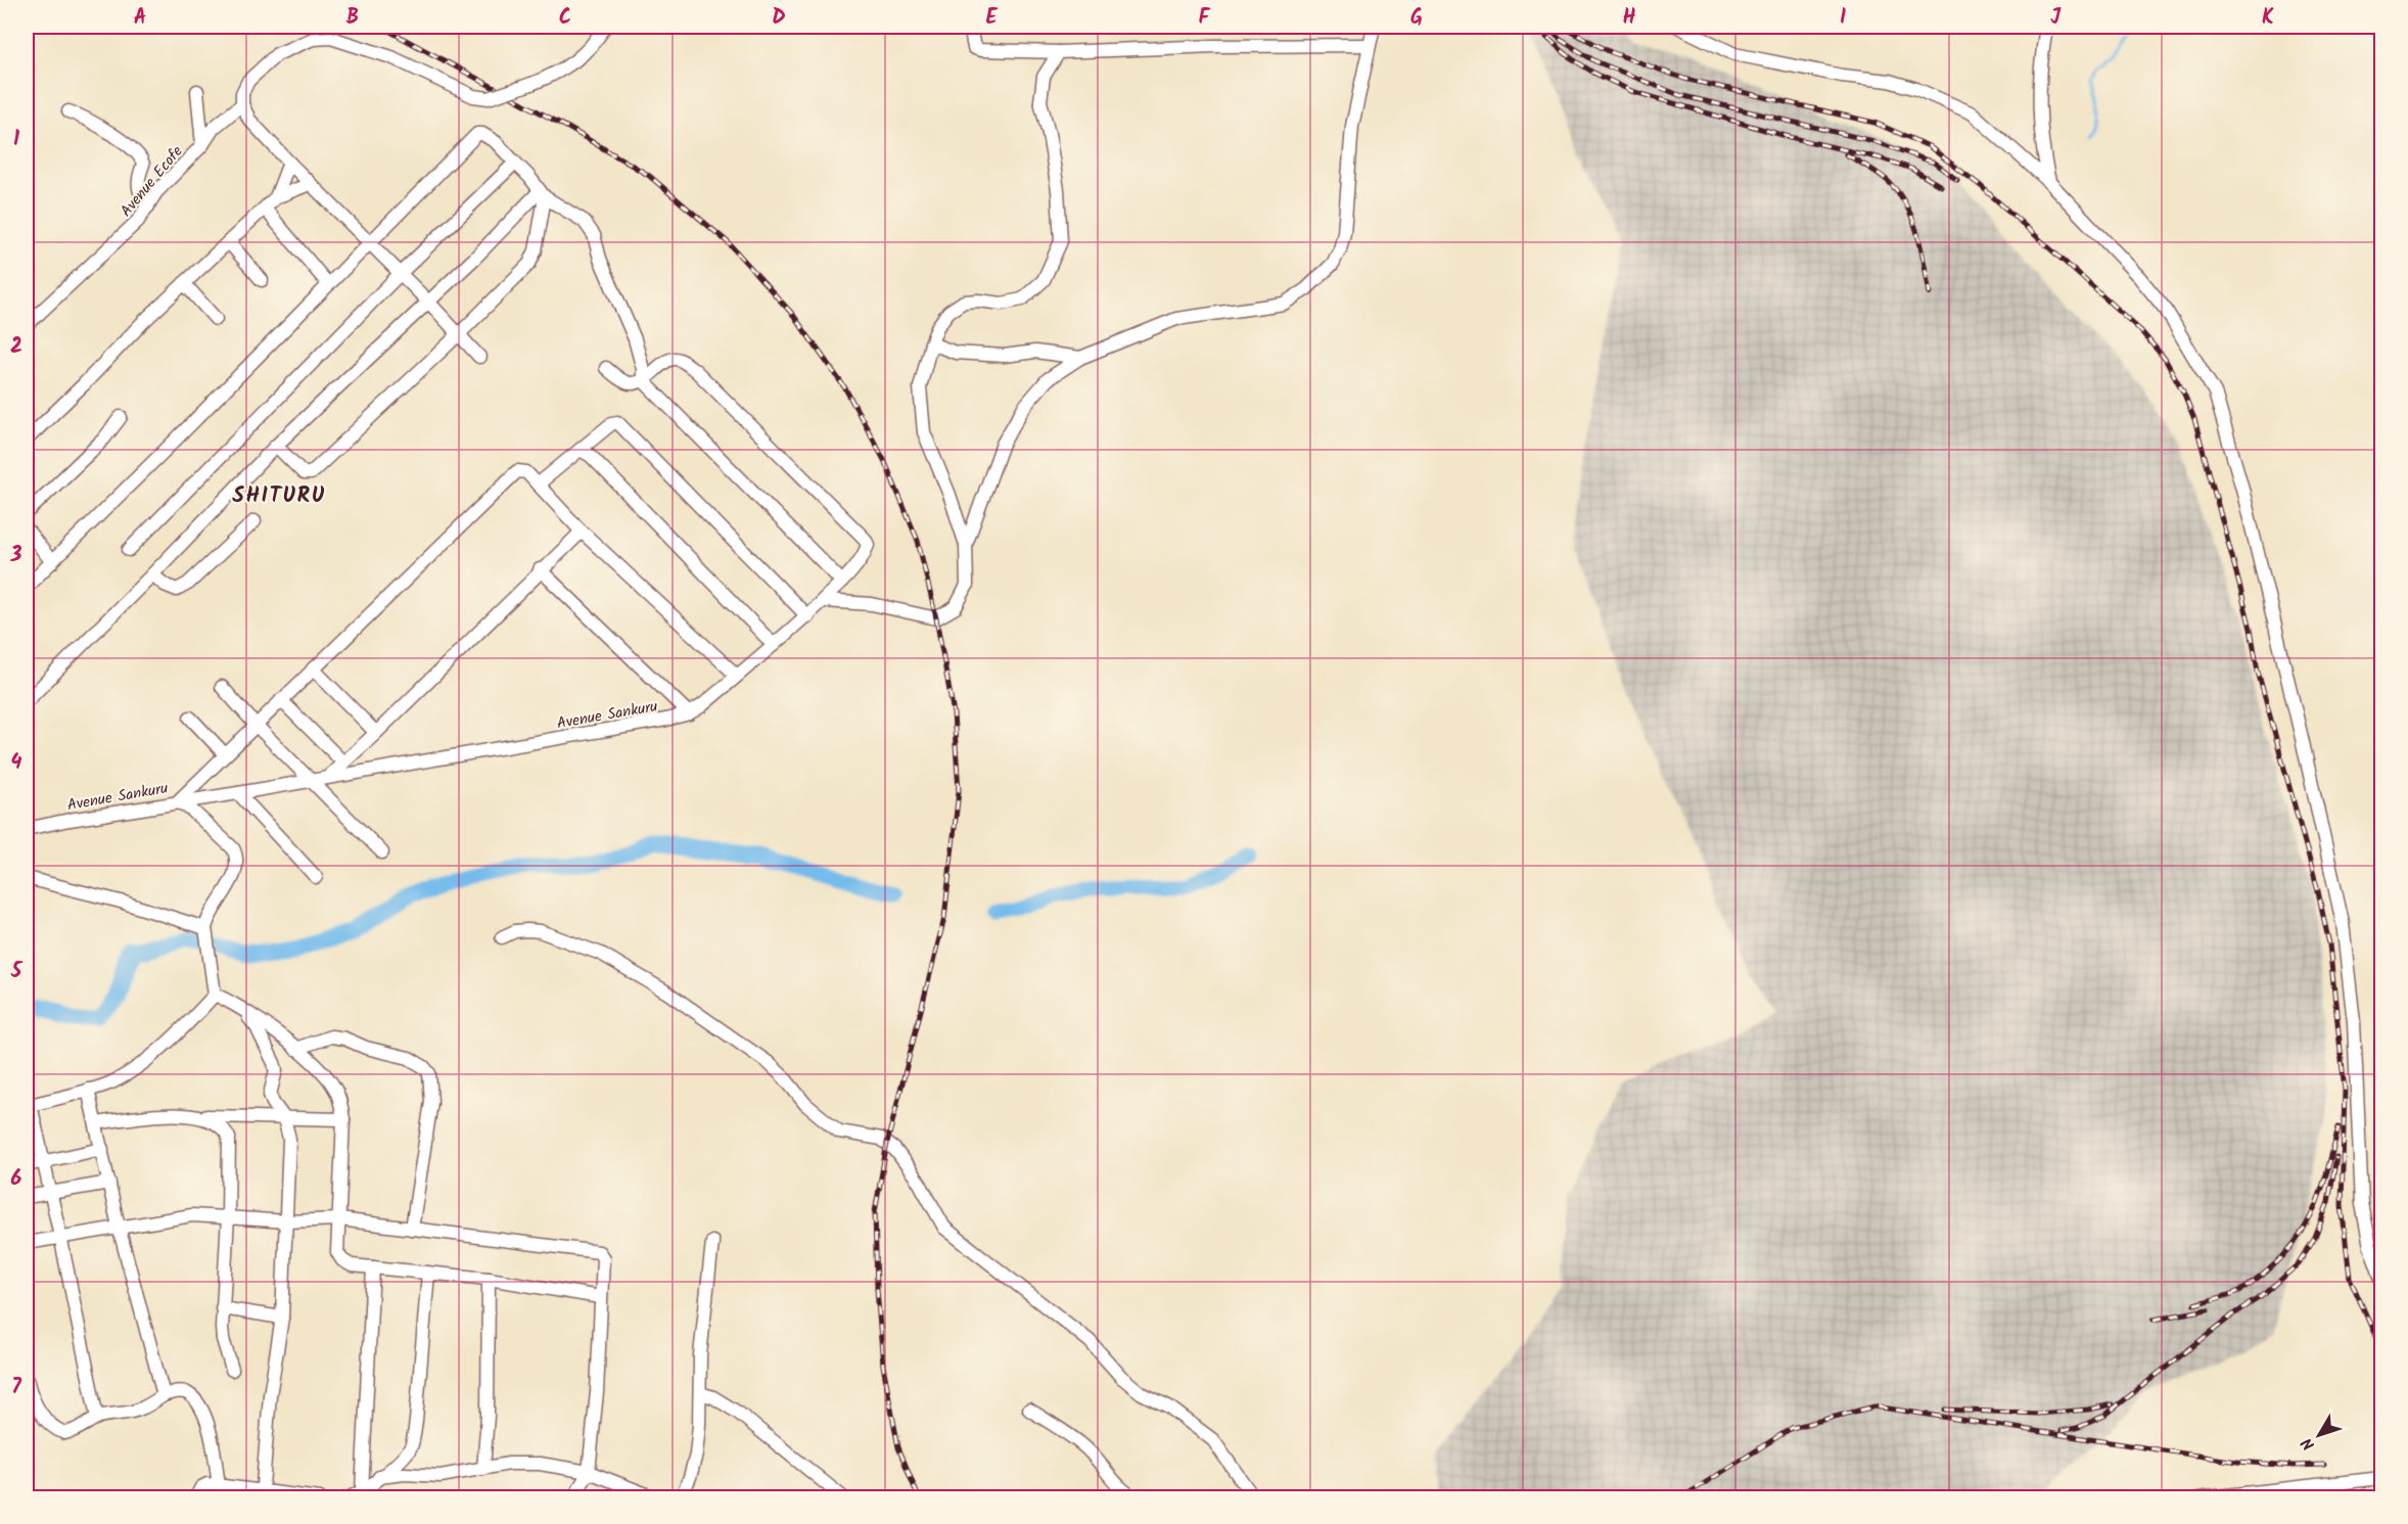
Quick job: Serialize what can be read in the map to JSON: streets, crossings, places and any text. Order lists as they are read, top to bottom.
{
  "streets": {
    "street": ["Avenue Ecofe", "Avenue Sankuru"]
  },
  "districts": ["SHITURU"],
  "north": "bottom left",
  "grid": {
    "columns": [
      "A",
      "B",
      "C",
      "D",
      "E",
      "F",
      "G",
      "H",
      "I",
      "J",
      "K"
    ],
    "rows": [
      "1",
      "2",
      "3",
      "4",
      "5",
      "6",
      "7"
    ]
  }
}
